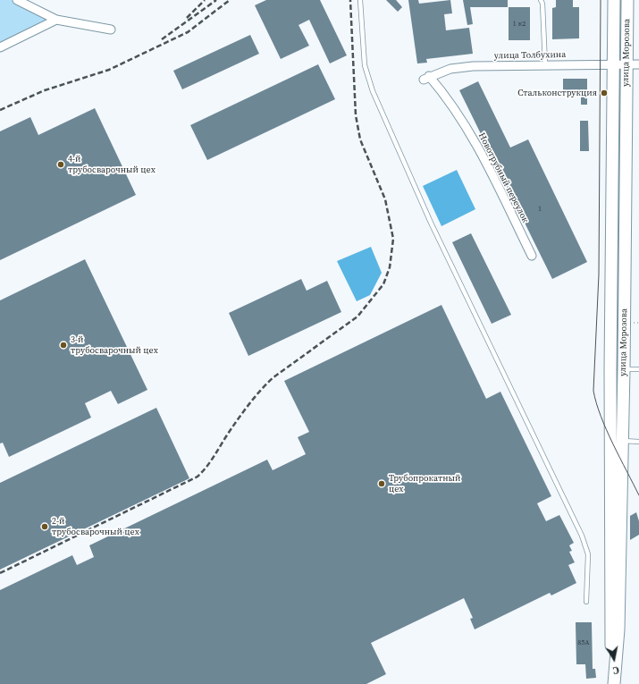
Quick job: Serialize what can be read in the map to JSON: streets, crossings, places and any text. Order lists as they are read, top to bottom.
{
  "streets": {
    "main road": ["улица Морозова"],
    "street": ["улица Толбухина", "Новотрубный переулок"]
  },
  "crossings": [
    ["улица Морозова", "улица Толбухина"],
    ["улица Толбухина", "Новотрубный переулок"]
  ],
  "places": [
    "Стальконструкция",
    "4-й трубосварочный цех",
    "3-й трубосварочный цех",
    "Трубопрокатный цех",
    "2-й трубосварочный цех"
  ],
  "house_numbers": ["1 к2", "1", "85А"],
  "north": "bottom"
}
